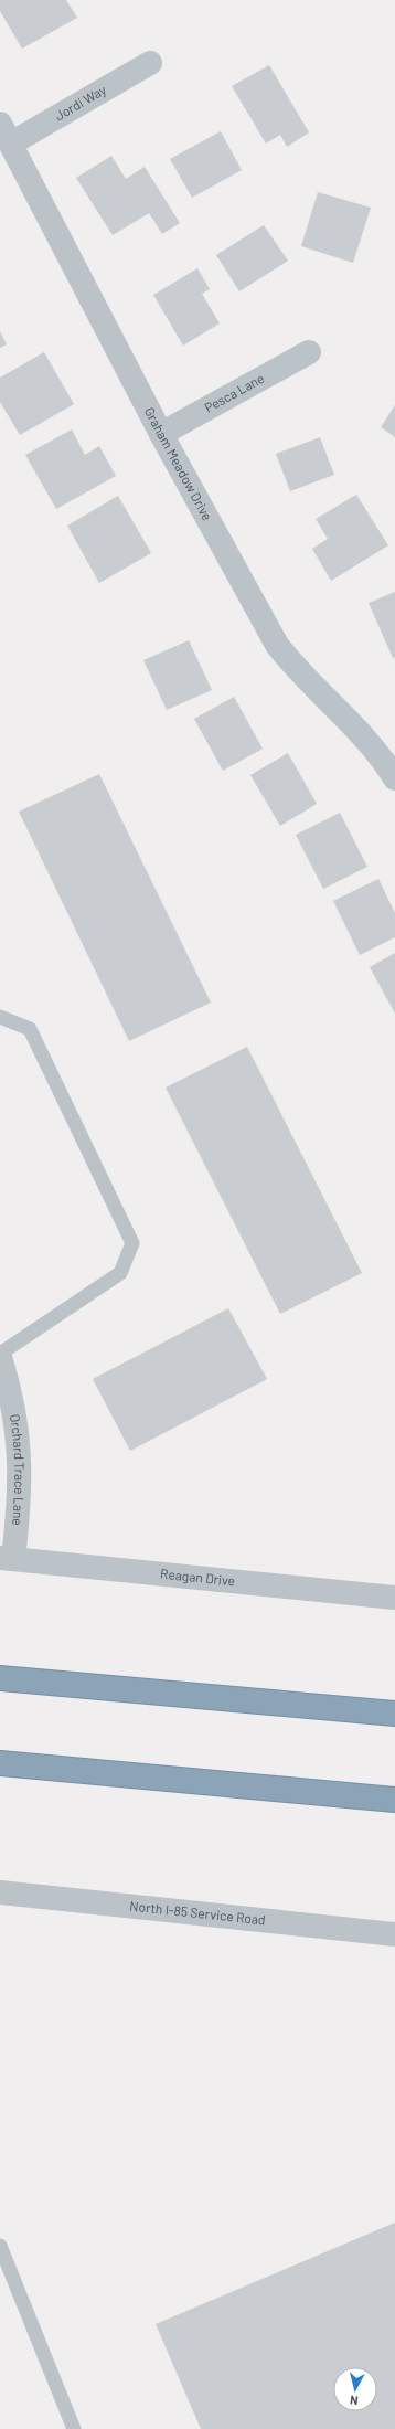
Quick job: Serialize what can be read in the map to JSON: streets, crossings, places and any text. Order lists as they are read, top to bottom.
{
  "streets": {
    "street": [
      "Jordi Way",
      "Pesca Lane",
      "Graham Meadow Drive",
      "Orchard Trace Lane",
      "Reagan Drive",
      "North I-85 Service Road"
    ]
  },
  "crossings": [
    ["Jordi Way", "Graham Meadow Drive"],
    ["Pesca Lane", "Graham Meadow Drive"],
    ["Orchard Trace Lane", "Reagan Drive"]
  ],
  "north": "bottom"
}
